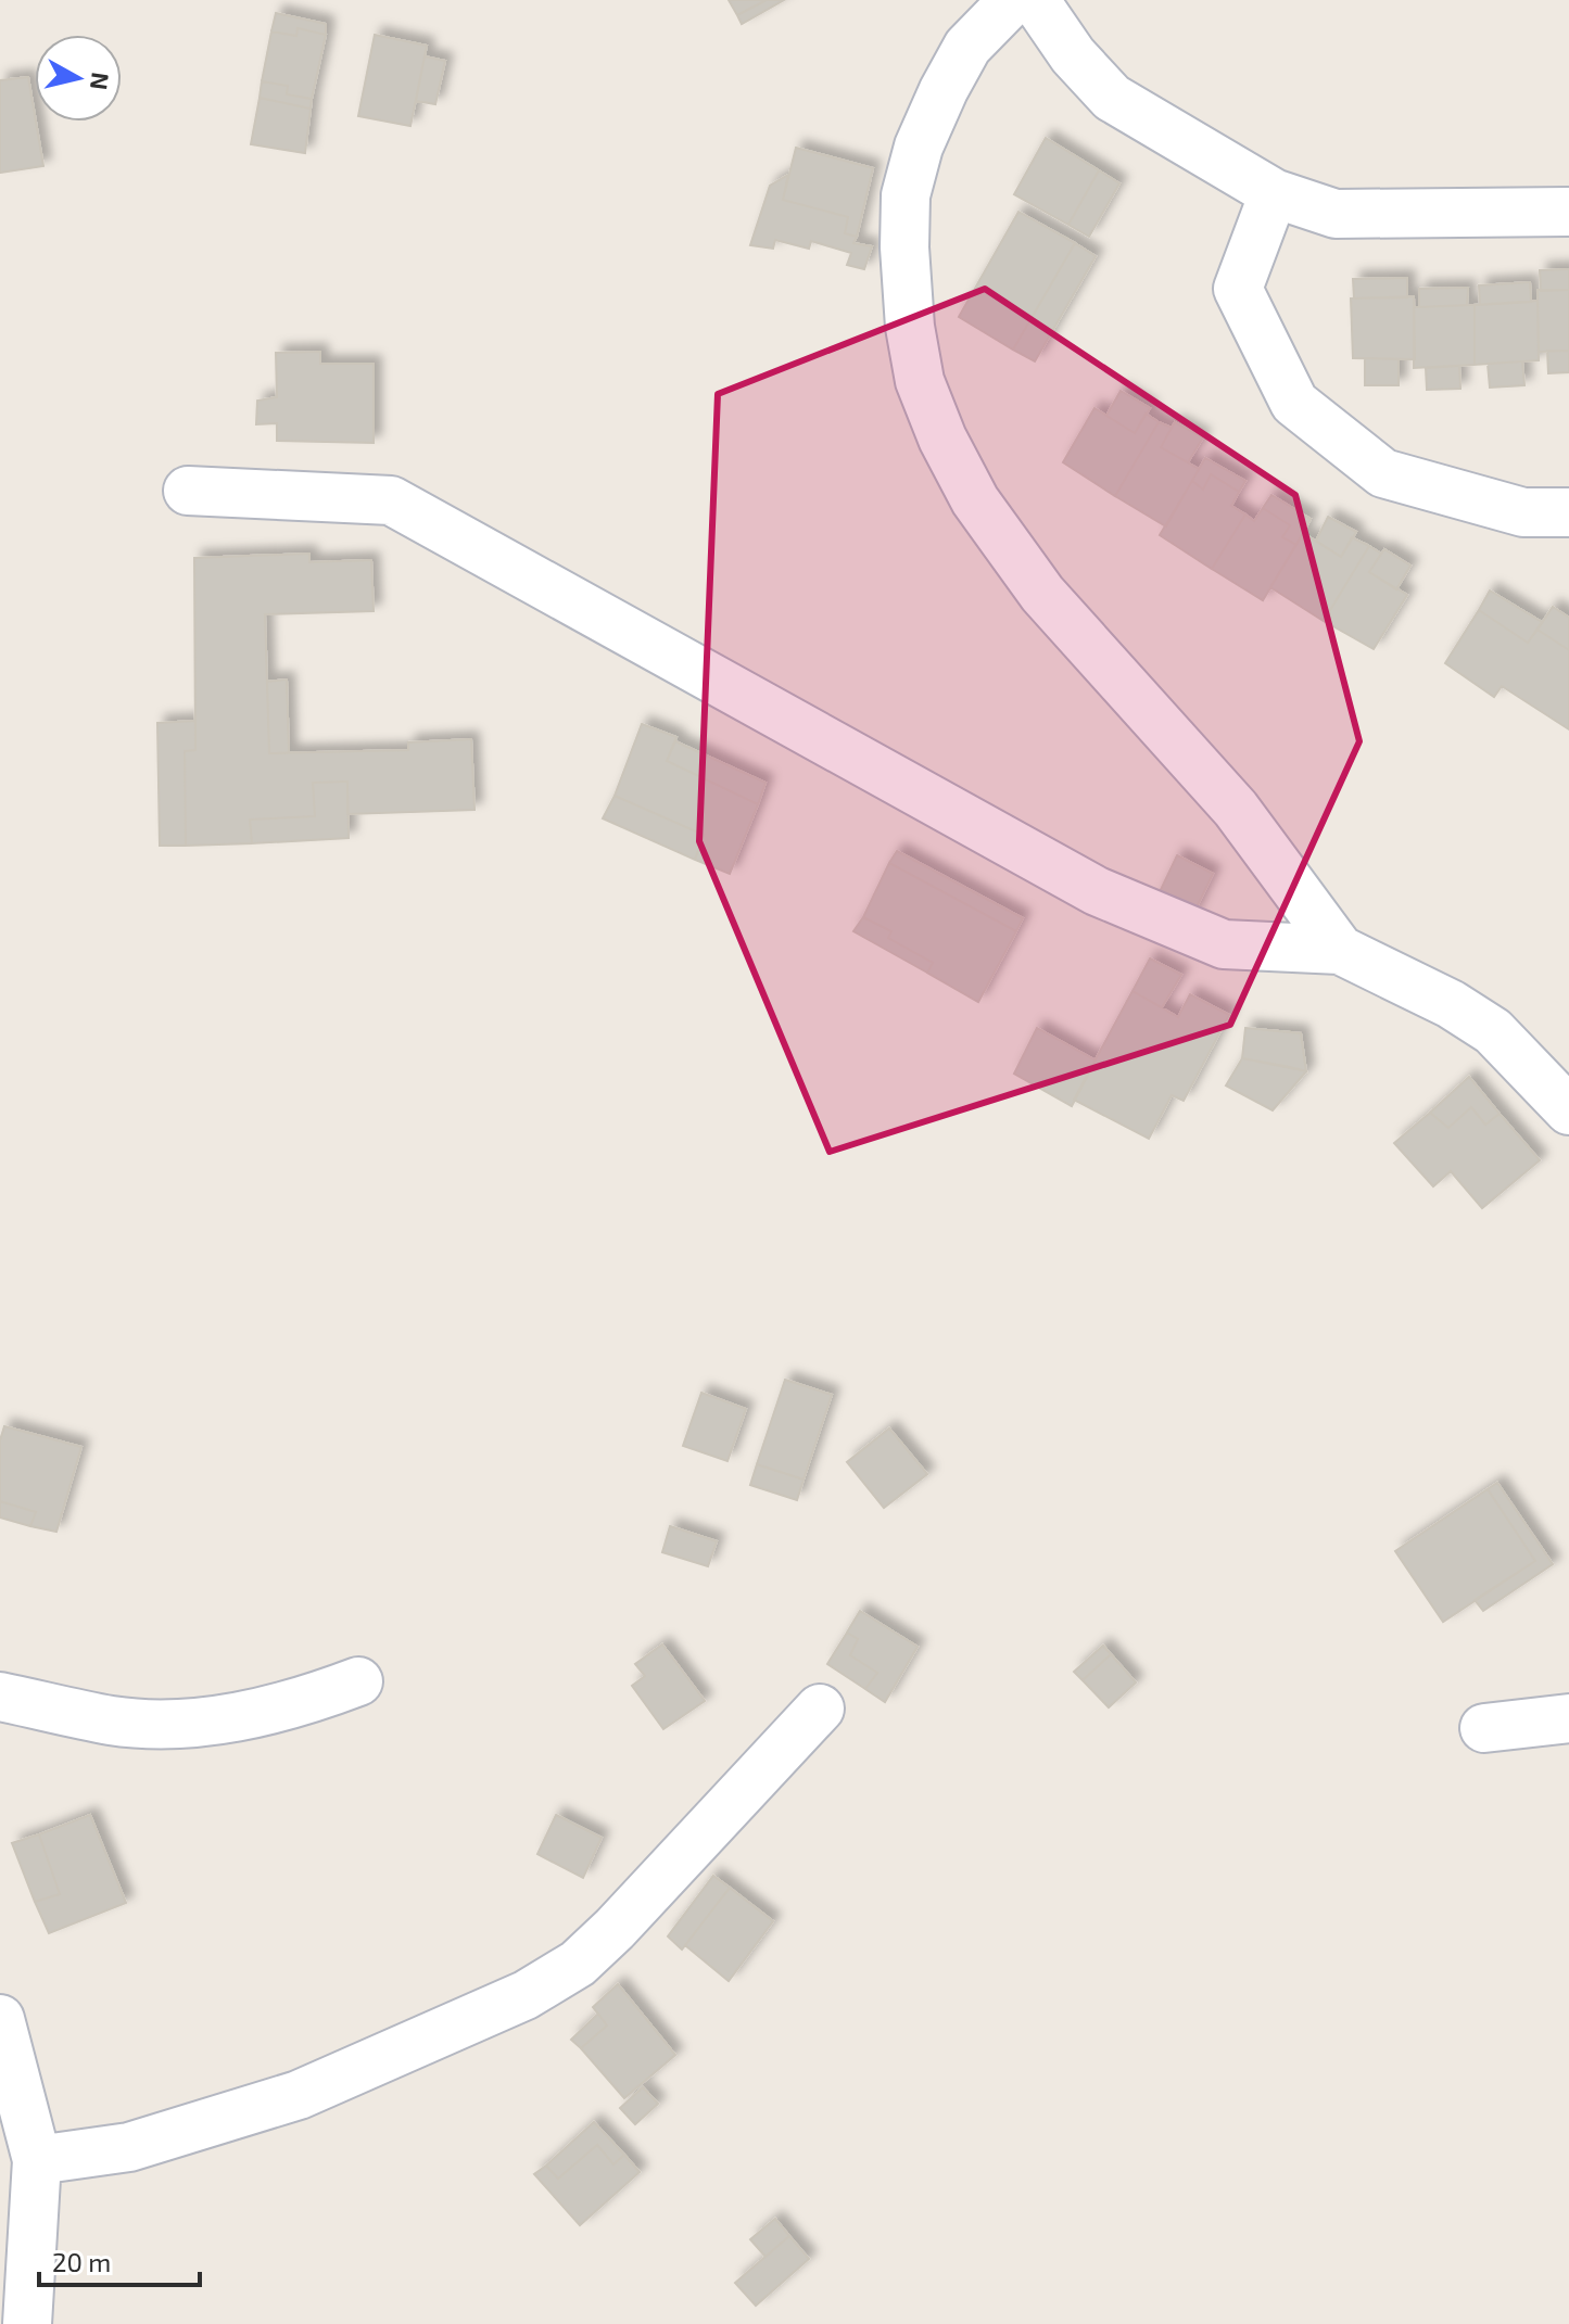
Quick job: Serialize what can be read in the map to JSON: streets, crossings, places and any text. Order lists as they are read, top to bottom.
{
  "scale_bar": "20 m",
  "north": "right"
}
